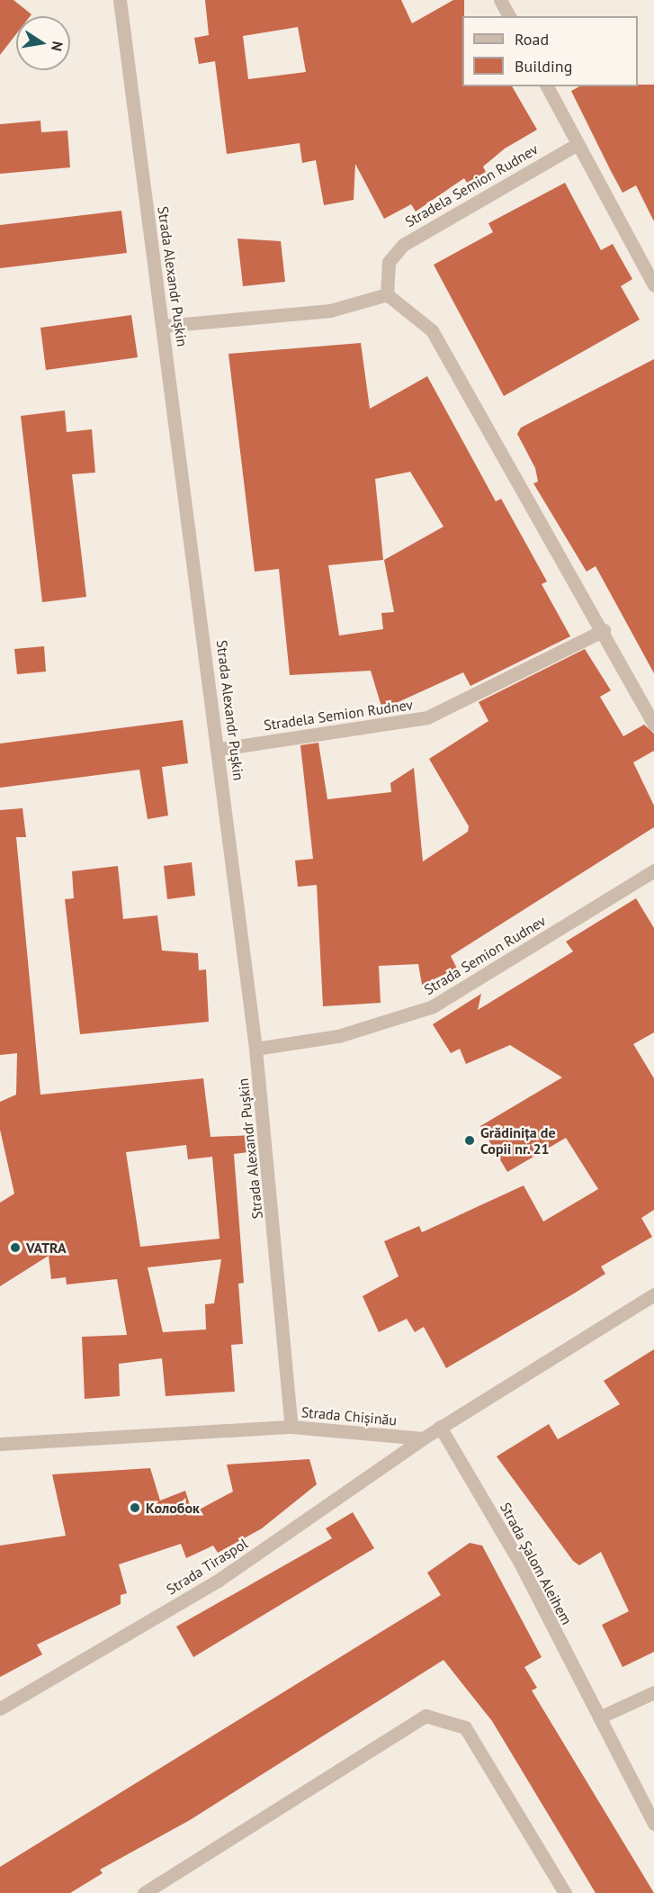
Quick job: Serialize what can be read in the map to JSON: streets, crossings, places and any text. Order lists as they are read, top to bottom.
{
  "streets": {
    "street": [
      "Stradela Semion Rudnev",
      "Strada Alexandr Pușkin",
      "Strada Semion Rudnev",
      "Strada Chișinău",
      "Strada Șalom Aleihem",
      "Strada Tiraspol"
    ]
  },
  "crossings": [
    ["Stradela Semion Rudnev", "Strada Alexandr Pușkin"],
    ["Strada Alexandr Pușkin", "Strada Semion Rudnev"],
    ["Strada Alexandr Pușkin", "Strada Chișinău"],
    ["Strada Chișinău", "Strada Tiraspol"]
  ],
  "places": ["Grădinița de Copii nr. 21", "VATRA", "Колобок"],
  "legend": ["Road", "Building"],
  "north": "right"
}
